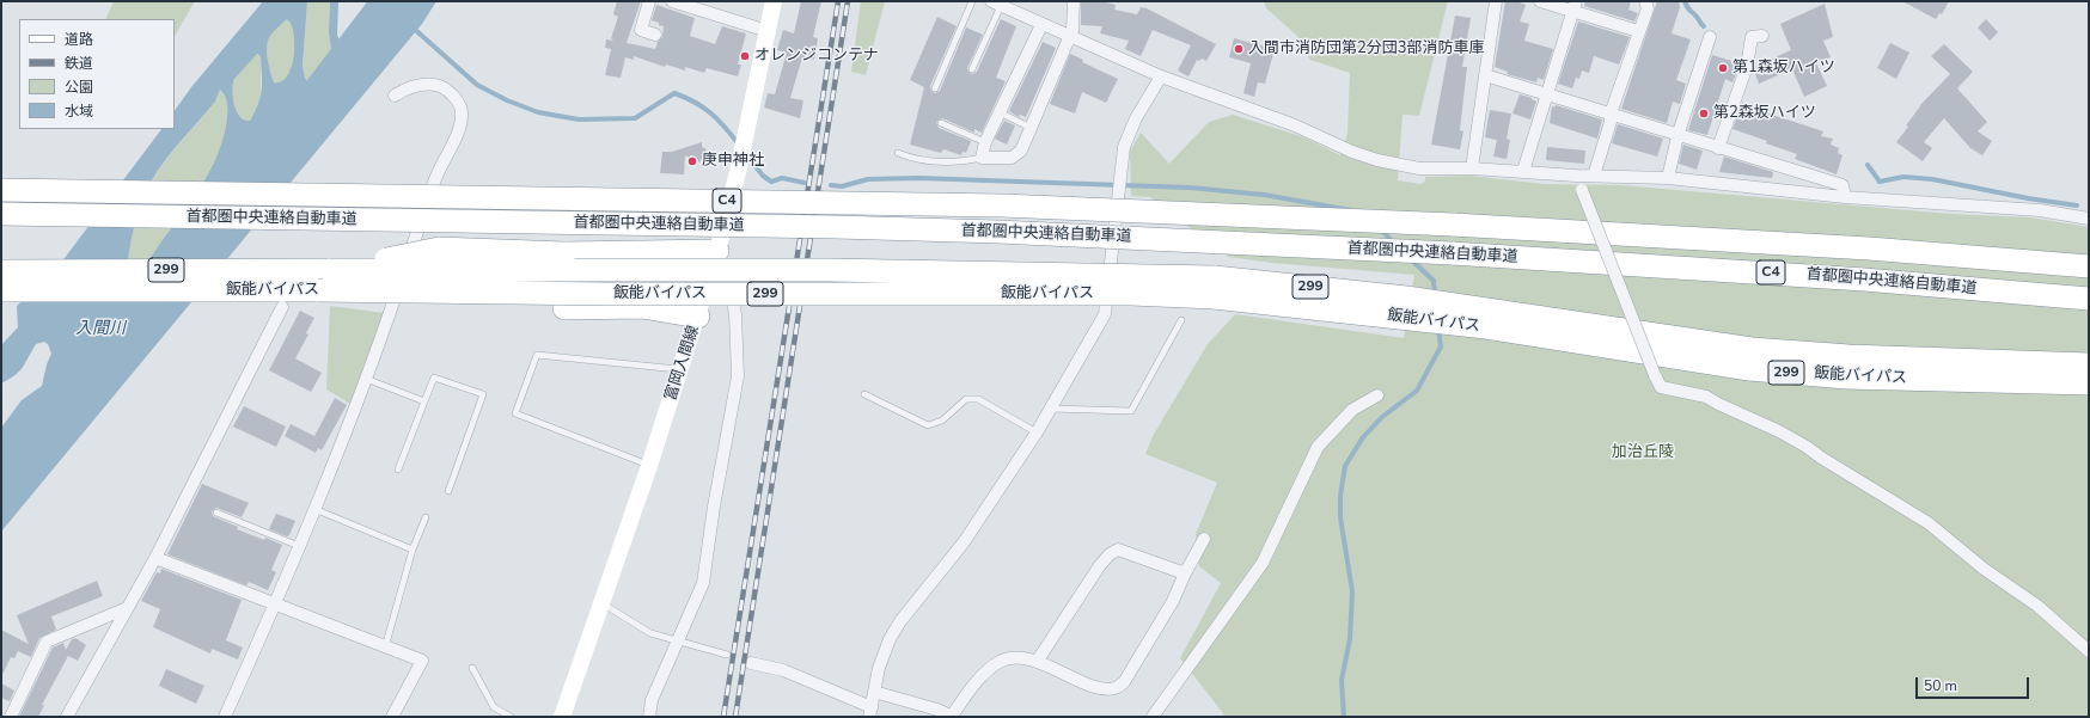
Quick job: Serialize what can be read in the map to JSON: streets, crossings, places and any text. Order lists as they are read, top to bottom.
{
  "streets": {
    "highway": [
      "C4",
      "首都圏中央連絡自動車道",
      "299",
      "飯能バイパス"
    ],
    "main road": ["富岡入間線"]
  },
  "water": ["入間川"],
  "parks": ["加治丘陵"],
  "places": [
    "入間市消防団第2分団3部消防車庫",
    "オレンジコンテナ",
    "第1森坂ハイツ",
    "第2森坂ハイツ",
    "庚申神社"
  ],
  "legend": [
    "道路",
    "鉄道",
    "公園",
    "水域"
  ],
  "scale_bar": "50 m"
}
